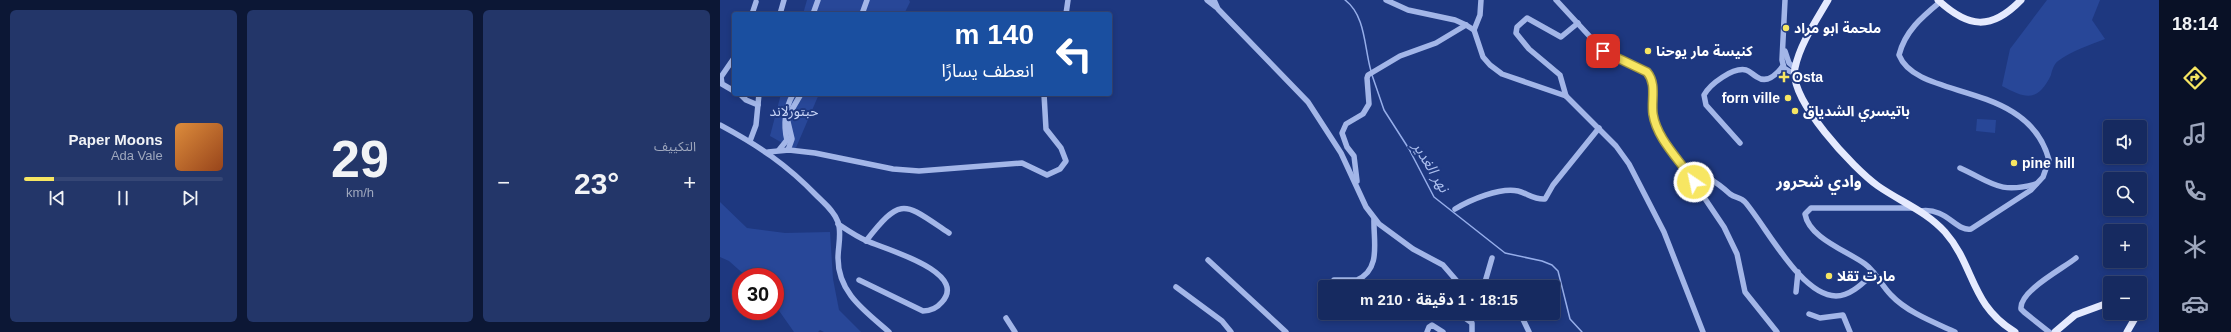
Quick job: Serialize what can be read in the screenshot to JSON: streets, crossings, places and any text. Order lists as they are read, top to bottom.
{
  "districts": ["وادي شحرور"],
  "water": ["نهر الغدير"],
  "parks": ["حبتورلاند"],
  "places": {
    "other": [
      "ملحمة ابو مراد",
      "كنيسة مار يوحنا",
      "forn ville",
      "باتيسري الشدياق",
      "pine hill",
      "مارت تقلا"
    ],
    "health": ["Osta"]
  },
  "page": {
    "tabs": "18:14",
    "tile": [
      "التكييف",
      ["29", "km/h"]
    ],
    "turn": ["140 m", "انعطف يسارًا"],
    "map_buttons": ["+", "−"],
    "song": ["Paper Moons", "Ada Vale"],
    "heat": ["−", "23°", "+"],
    "limit": "30",
    "trip": "18:15 · 1 دقيقة · 210 m"
  }
}
